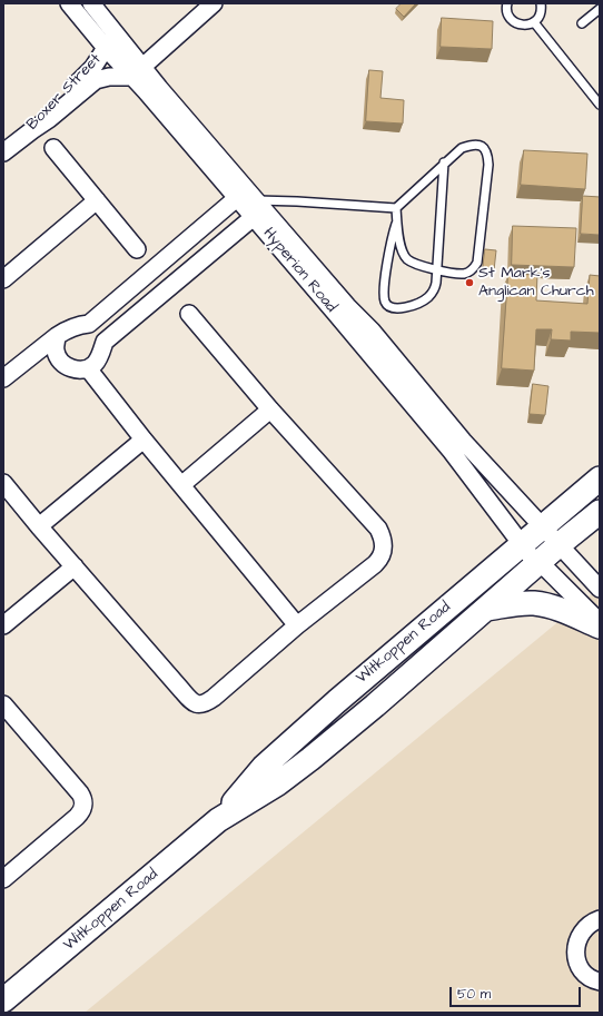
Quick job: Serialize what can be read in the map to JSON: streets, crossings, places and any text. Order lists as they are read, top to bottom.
{
  "streets": {
    "main road": ["Witkoppen Road"],
    "street": ["Boxer Street", "Hyperion Road"]
  },
  "crossings": [
    ["Boxer Street", "Hyperion Road"],
    ["Hyperion Road", "Witkoppen Road"]
  ],
  "places": ["St Mark's Anglican Church"],
  "scale_bar": "50 m"
}
